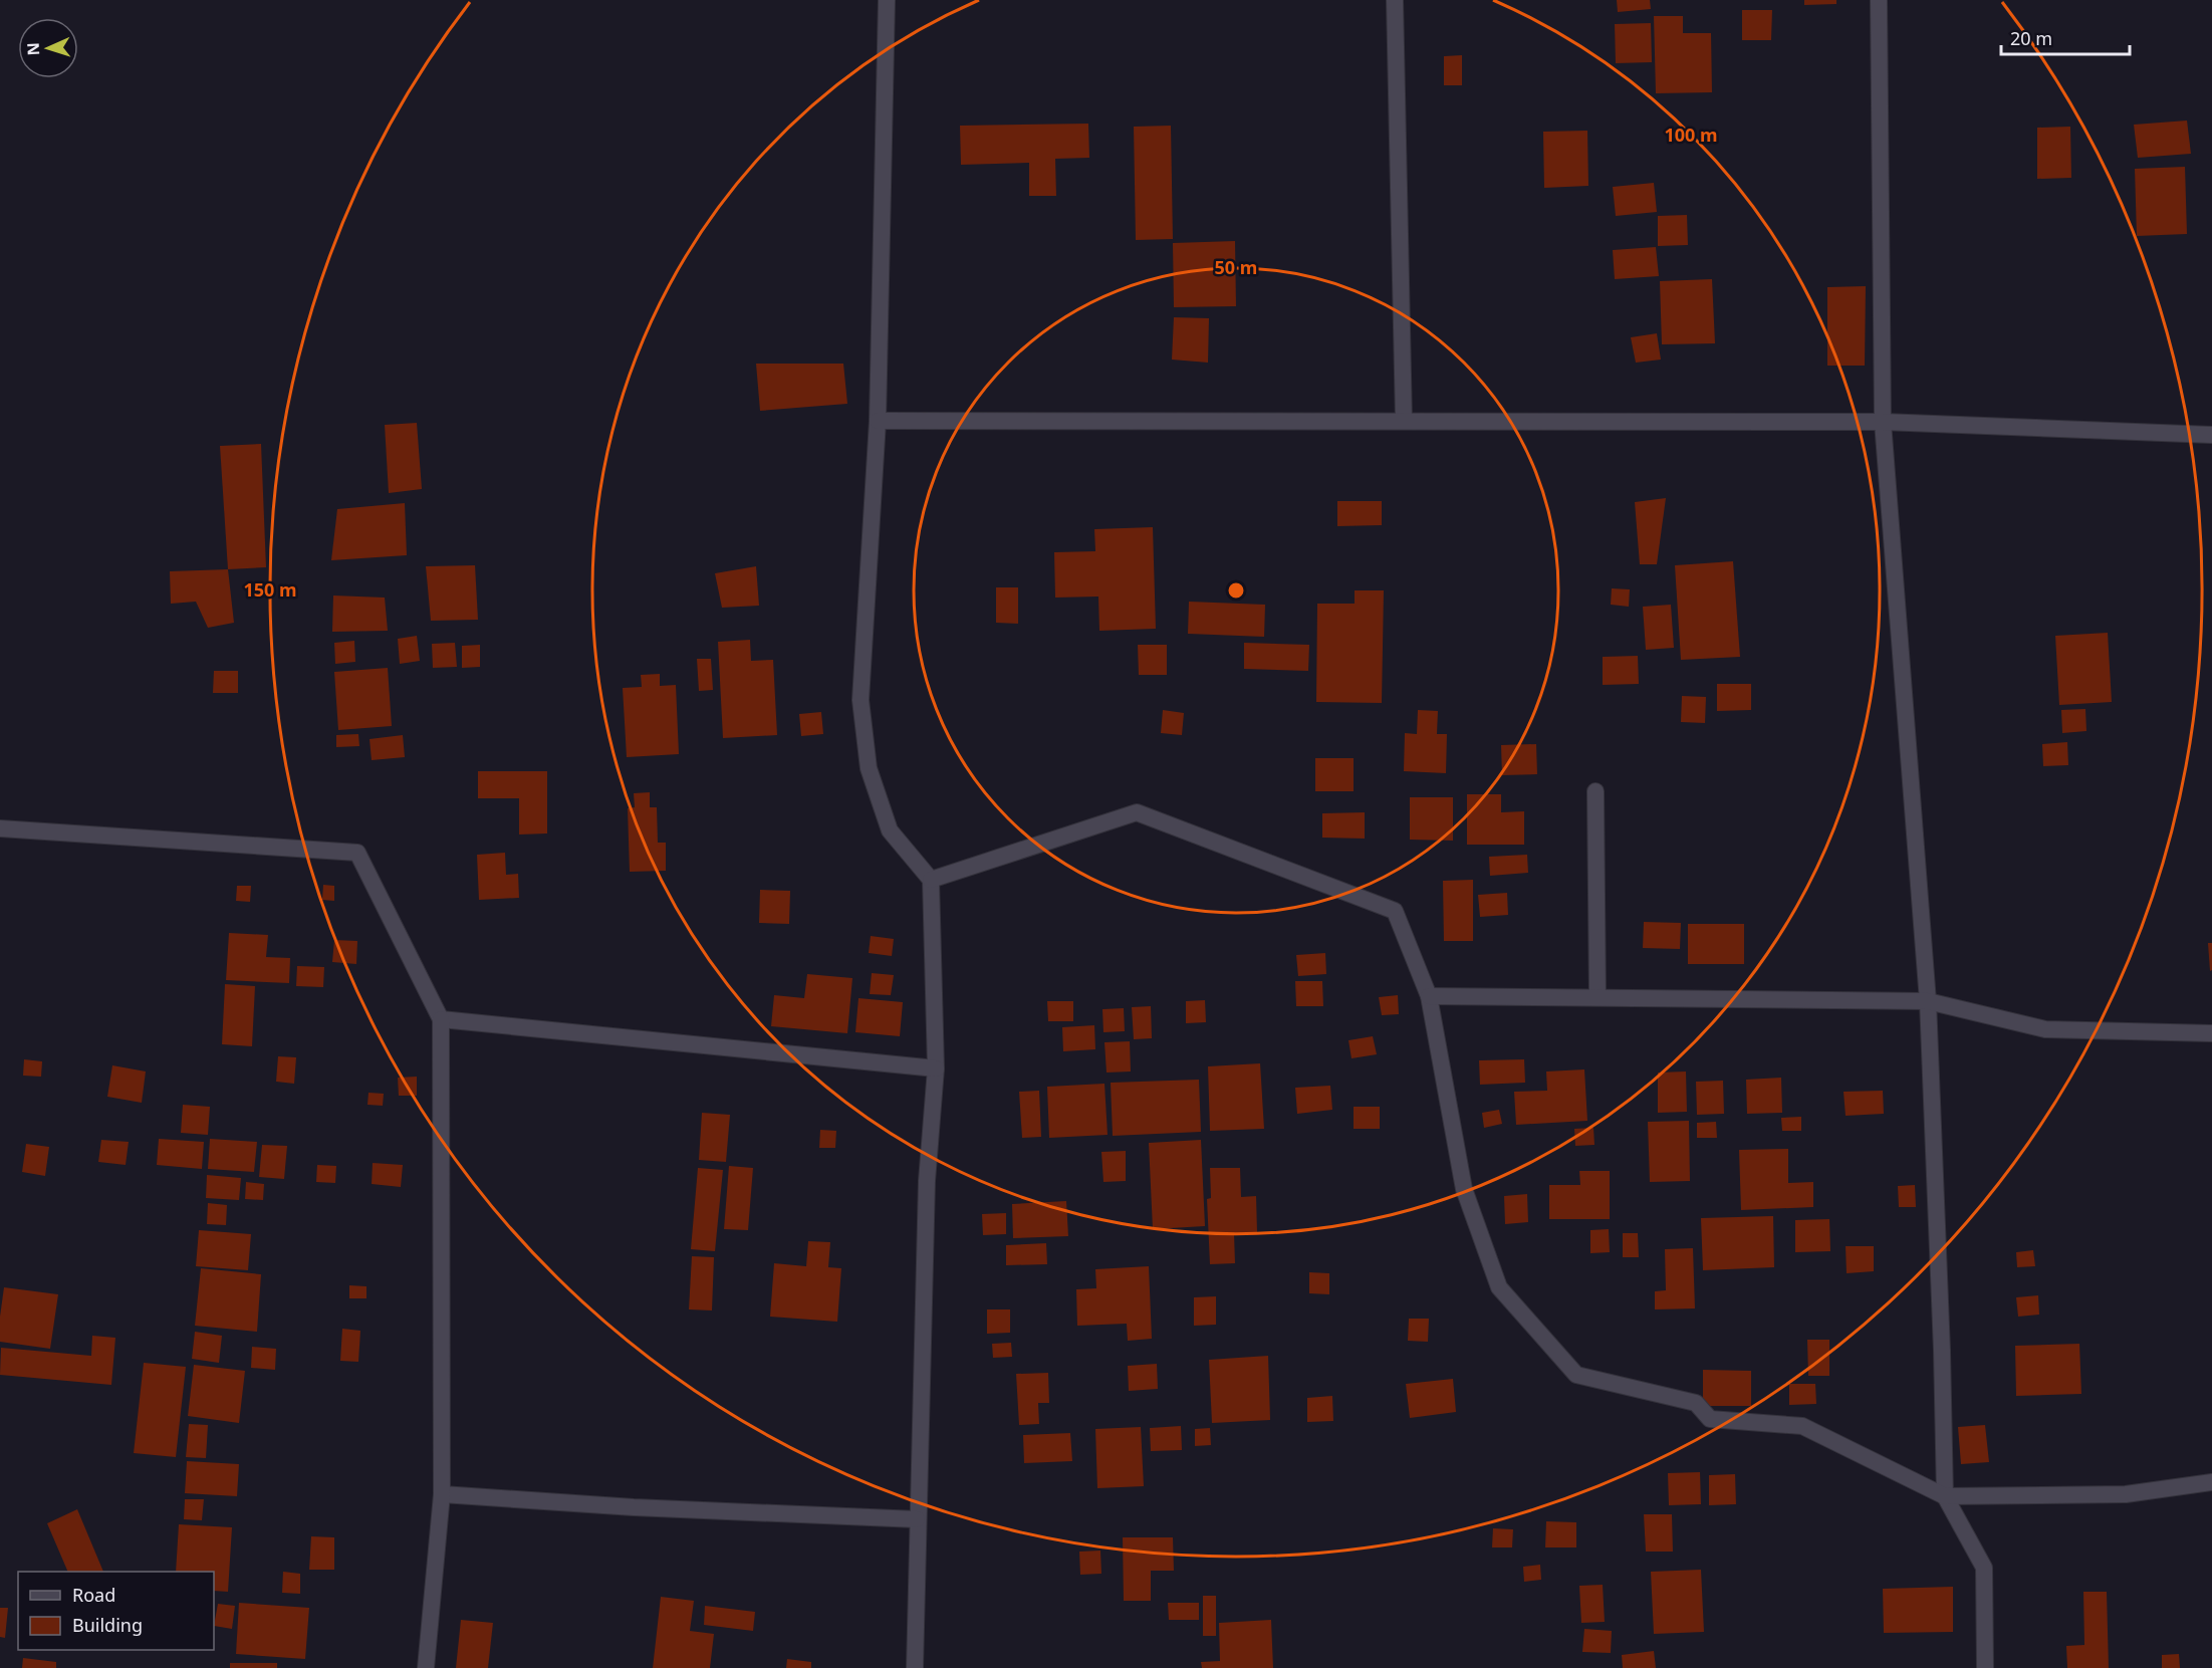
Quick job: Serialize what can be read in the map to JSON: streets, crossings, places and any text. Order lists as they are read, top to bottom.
{
  "legend": ["Road", "Building"],
  "scale_bar": "20 m",
  "north": "left",
  "rings": ["100 m", "50 m", "150 m"]
}
